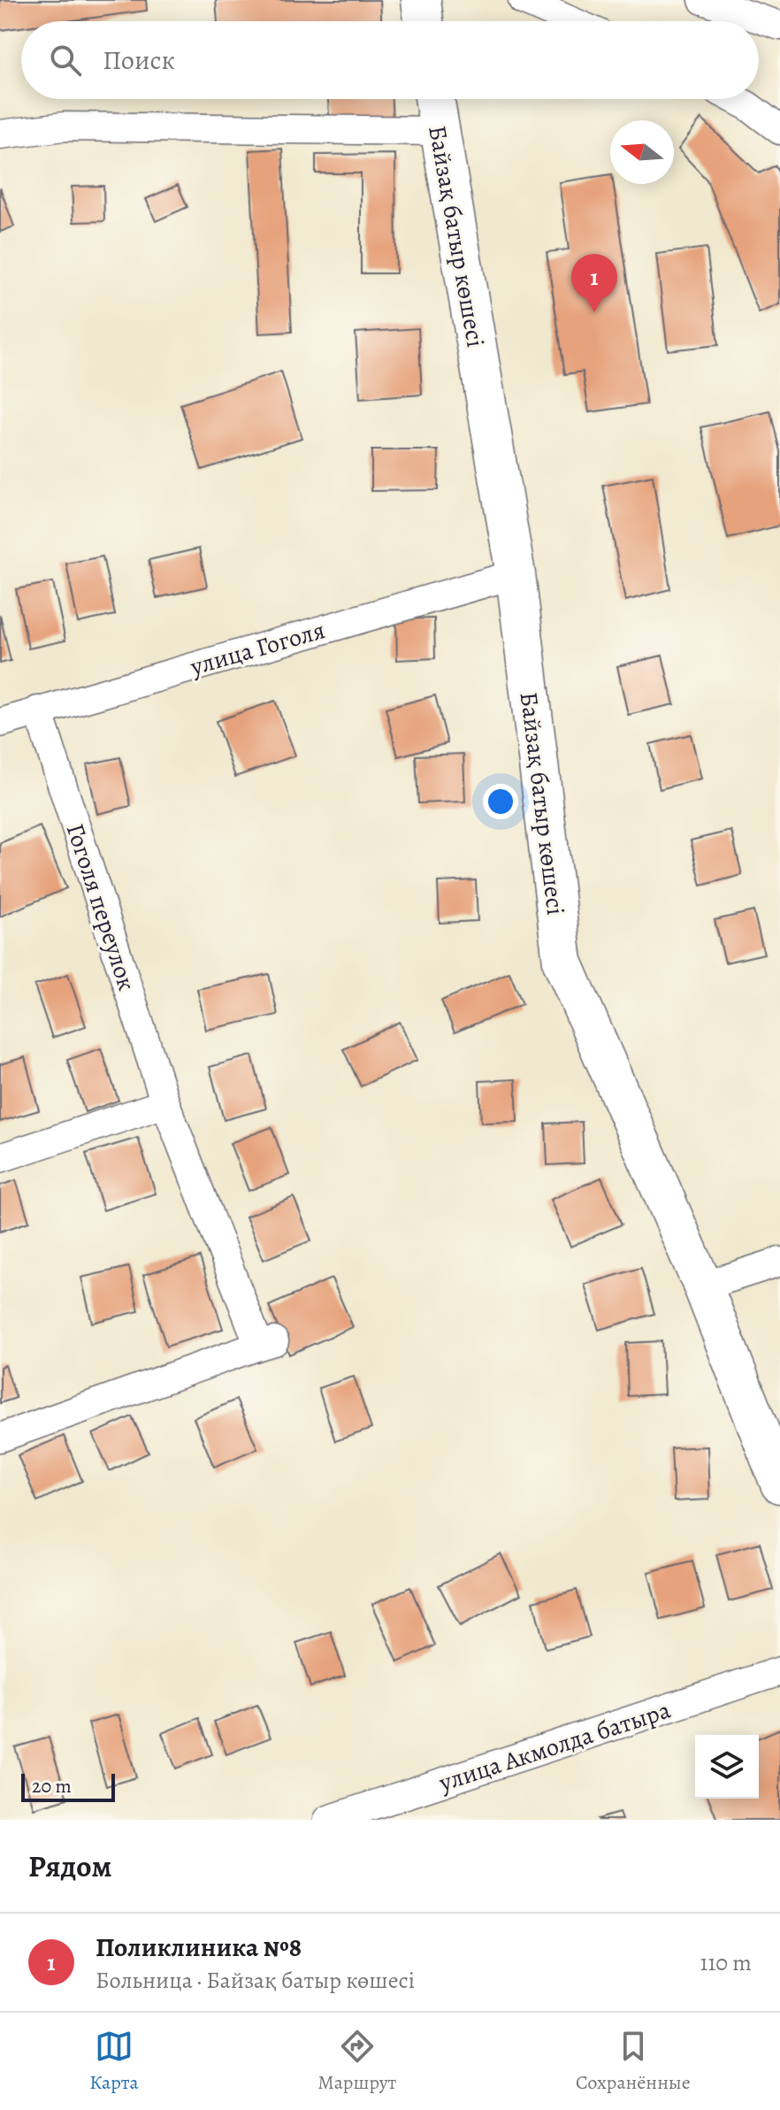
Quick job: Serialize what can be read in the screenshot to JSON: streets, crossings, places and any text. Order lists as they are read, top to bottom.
{
  "streets": {
    "main road": ["Байзақ батыр көшесі"],
    "street": ["улица Гоголя", "Гоголя переулок", "улица Акмолда батыра"]
  },
  "crossings": [
    ["Байзақ батыр көшесі", "улица Гоголя"],
    ["улица Гоголя", "Гоголя переулок"]
  ],
  "scale_bar": "20 m",
  "north": "left",
  "page": {
    "search": "Поиск",
    "pins": "1",
    "scale": "20 m",
    "heading": "Рядом",
    "list": [
      {
        "mark": "1",
        "name": "Поликлиника №8",
        "note": "Больница · Байзақ батыр көшесі",
        "value": "110 m"
      }
    ],
    "nav": ["Карта", "Маршрут", "Сохранённые"]
  }
}
